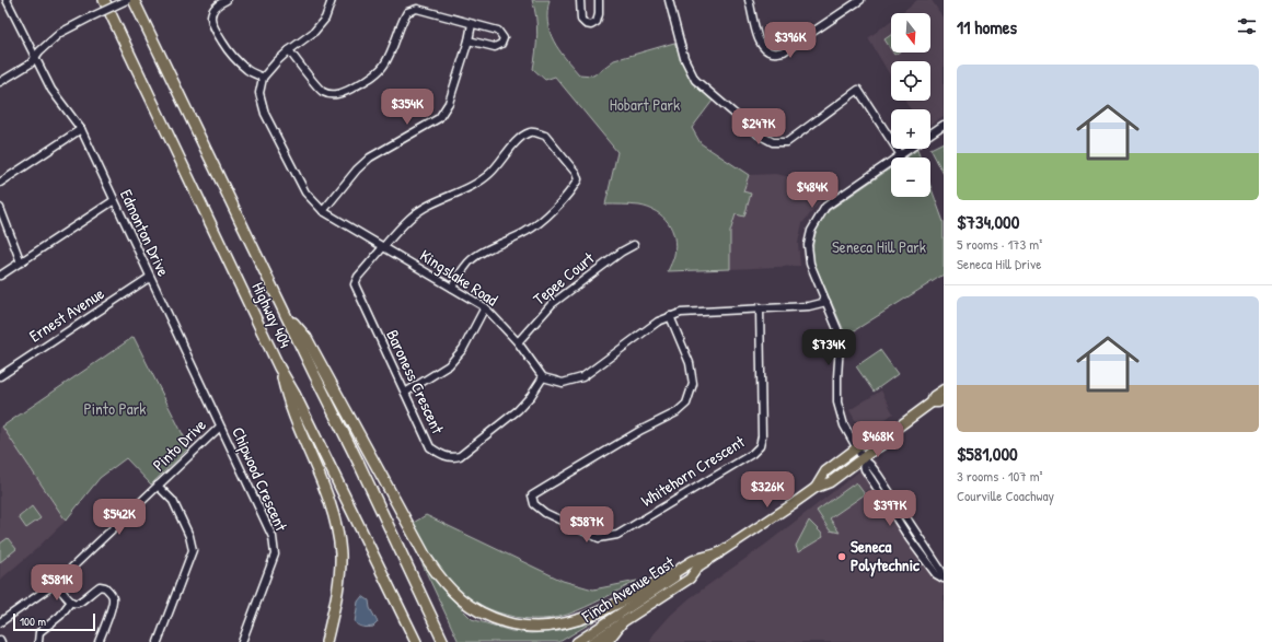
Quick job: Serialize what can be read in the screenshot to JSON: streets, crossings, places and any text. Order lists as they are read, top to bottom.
{
  "streets": {
    "highway": ["Highway 404"],
    "main road": ["Finch Avenue East"],
    "street": [
      "Edmonton Drive",
      "Kingslake Road",
      "Tepee Court",
      "Ernest Avenue",
      "Baroness Crescent",
      "Pinto Drive",
      "Whitehorn Crescent",
      "Chipwood Crescent"
    ]
  },
  "crossings": [
    ["Edmonton Drive", "Ernest Avenue"],
    ["Edmonton Drive", "Pinto Drive"],
    ["Edmonton Drive", "Chipwood Crescent"],
    ["Kingslake Road", "Tepee Court"],
    ["Kingslake Road", "Baroness Crescent"],
    ["Pinto Drive", "Chipwood Crescent"]
  ],
  "parks": ["Hobart Park", "Seneca Hill Park", "Pinto Park"],
  "places": ["Seneca Polytechnic"],
  "scale_bar": "100 m",
  "north": "bottom",
  "page": {
    "heading": "11 homes",
    "map_buttons": ["+", "−"],
    "price": [
      "$396K",
      "$354K",
      "$247K",
      "$484K",
      "$734K",
      "$468K",
      "$326K",
      "$397K",
      "$542K",
      "$587K",
      "$581K"
    ],
    "list": [
      {
        "name": "$734,000",
        "note": "5 rooms · 173 m² · Seneca Hill Drive"
      },
      {
        "name": "$581,000",
        "note": "3 rooms · 107 m² · Courville Coachway"
      }
    ],
    "scale": "100 m"
  }
}
